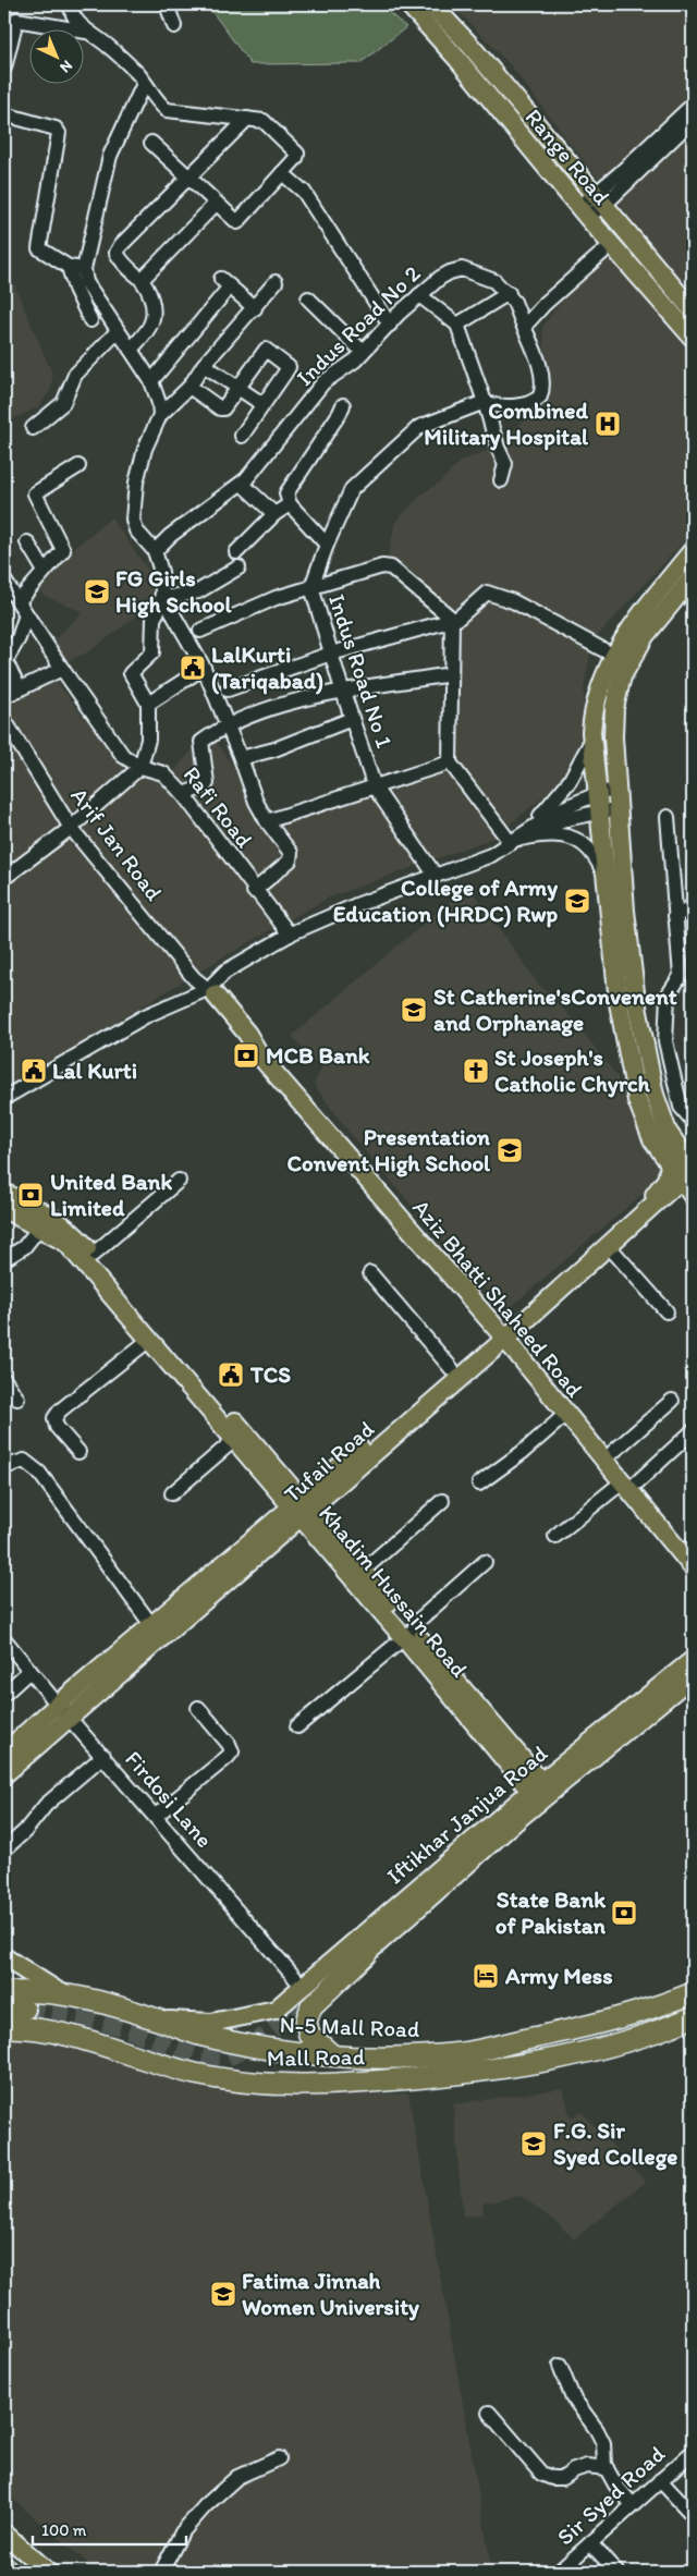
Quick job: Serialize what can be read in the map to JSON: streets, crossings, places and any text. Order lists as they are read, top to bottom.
{
  "streets": {
    "highway": ["N-5 Mall Road", "Mall Road"],
    "main road": [
      "Range Road",
      "Aziz Bhatti Shaheed Road",
      "Tufail Road",
      "Khadim Hussain Road",
      "Iftikhar Janjua Road"
    ],
    "street": [
      "Indus Road No 2",
      "Indus Road No 1",
      "Rafi Road",
      "Arif Jan Road",
      "Firdosi Lane",
      "Sir Syed Road"
    ]
  },
  "crossings": [
    ["Arif Jan Road", "Aziz Bhatti Shaheed Road"],
    ["Aziz Bhatti Shaheed Road", "Tufail Road"],
    ["Tufail Road", "Khadim Hussain Road"],
    ["Tufail Road", "Firdosi Lane"],
    ["Khadim Hussain Road", "Iftikhar Janjua Road"],
    ["Firdosi Lane", "Iftikhar Janjua Road"],
    ["Iftikhar Janjua Road", "N-5 Mall Road"]
  ],
  "places": {
    "hospital": ["Combined Military Hospital"],
    "school or university": [
      "FG Girls High School",
      "College of Army Education (HRDC) Rwp",
      "St Catherine'sConvenent and Orphanage",
      "Presentation Convent High School",
      "F.G. Sir Syed College",
      "Fatima Jinnah Women University"
    ],
    "public building": ["LalKurti (Tariqabad)", "Lal Kurti", "TCS"],
    "bank": ["MCB Bank", "United Bank Limited", "State Bank of Pakistan"],
    "church": ["St Joseph's Catholic Chyrch"],
    "hotel": ["Army Mess"]
  },
  "scale_bar": "100 m",
  "north": "bottom right"
}
